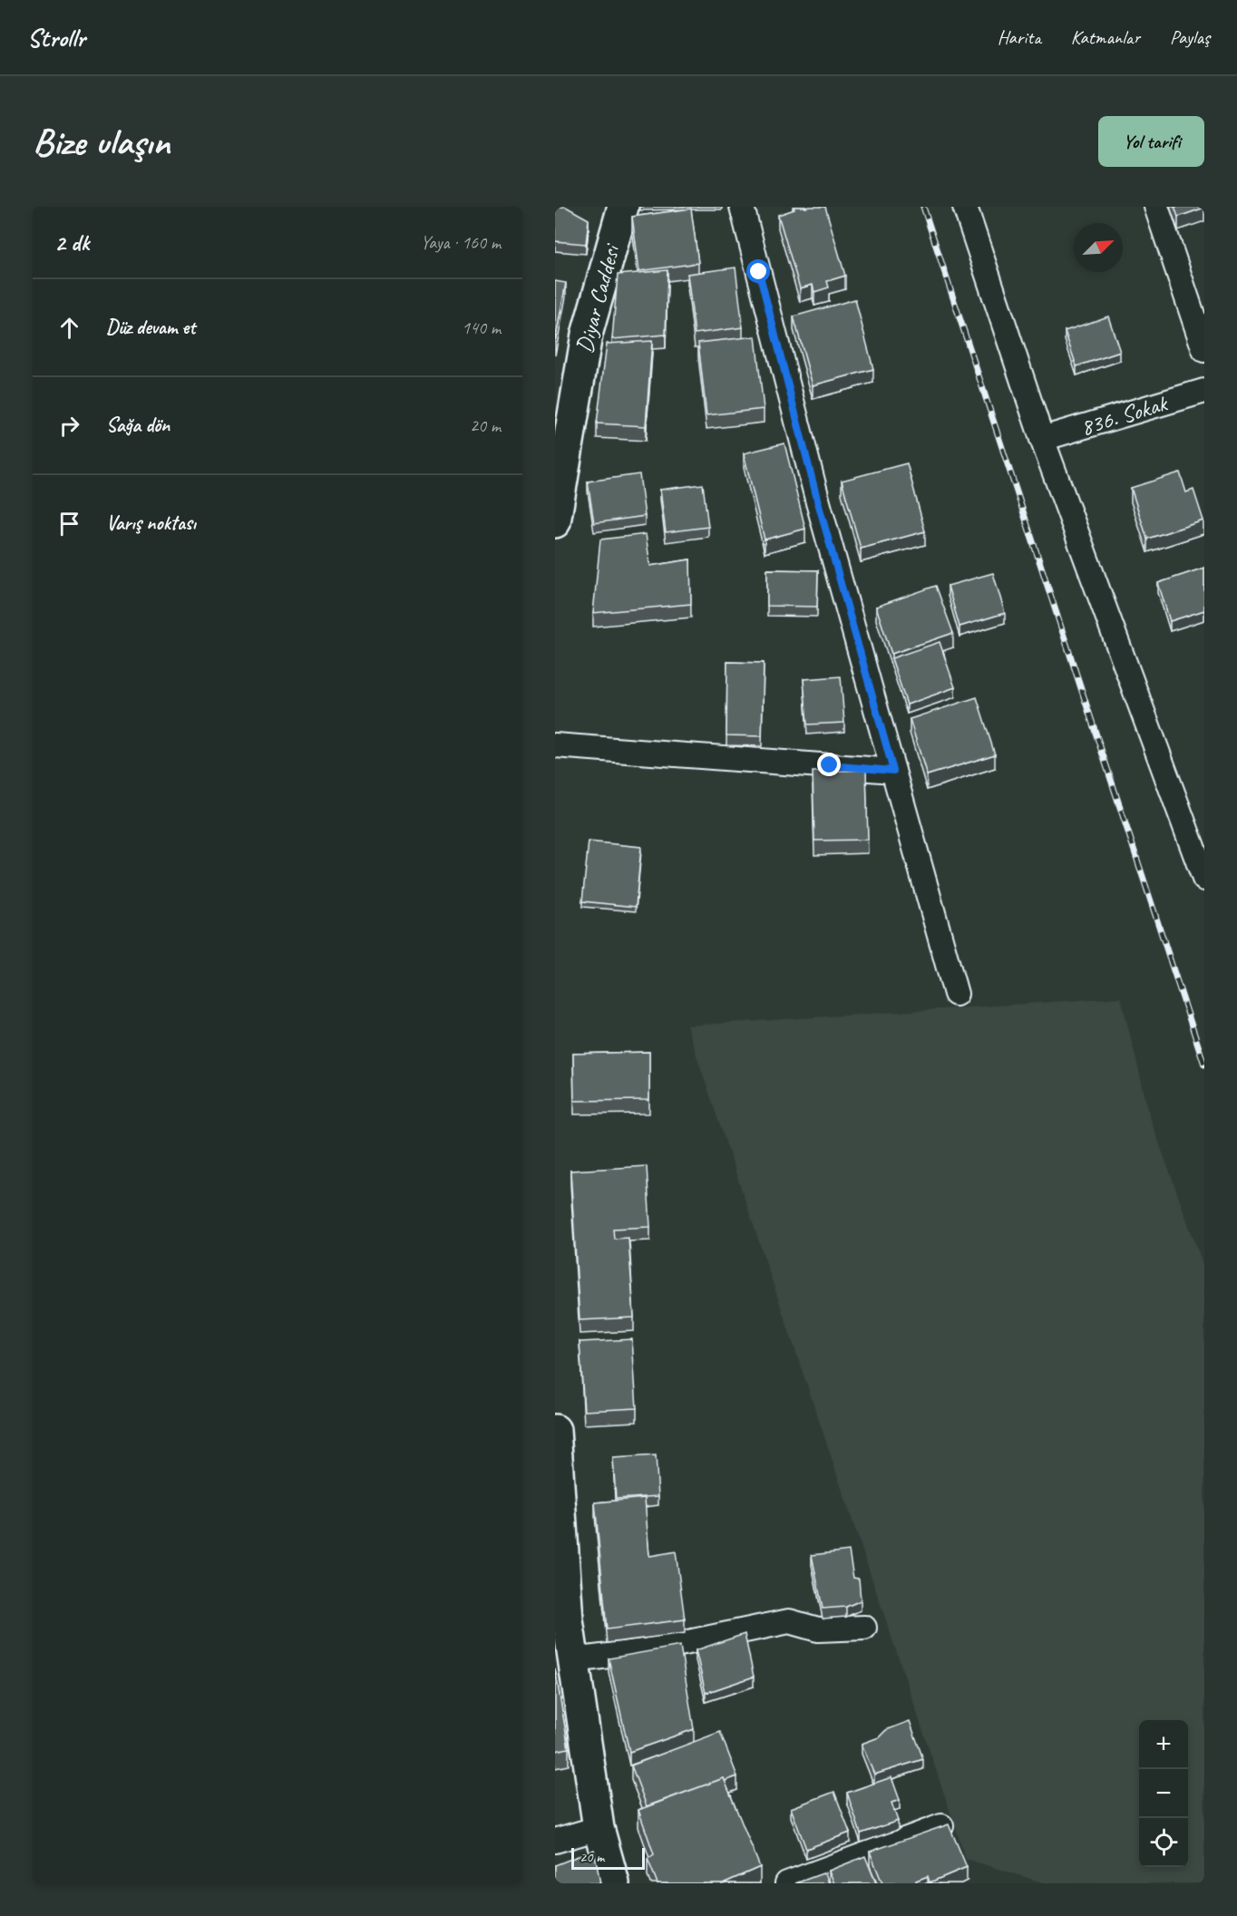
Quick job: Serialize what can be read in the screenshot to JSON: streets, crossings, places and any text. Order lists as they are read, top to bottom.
{
  "streets": {
    "street": ["Diyar Caddesi", "836. Sokak"]
  },
  "scale_bar": "20 m",
  "north": "top right",
  "page": {
    "header": "Strollr",
    "nav": ["Harita", "Katmanlar", "Paylaş"],
    "buttons": "Yol tarifi",
    "title": "Bize ulaşın",
    "heading": ["2 dk", "Yaya · 160 m"],
    "list": [
      ["Düz devam et", "140 m"],
      ["Sağa dön", "20 m"],
      "Varış noktası"
    ],
    "map_buttons": ["+", "−"],
    "scale": "20 m"
  }
}
